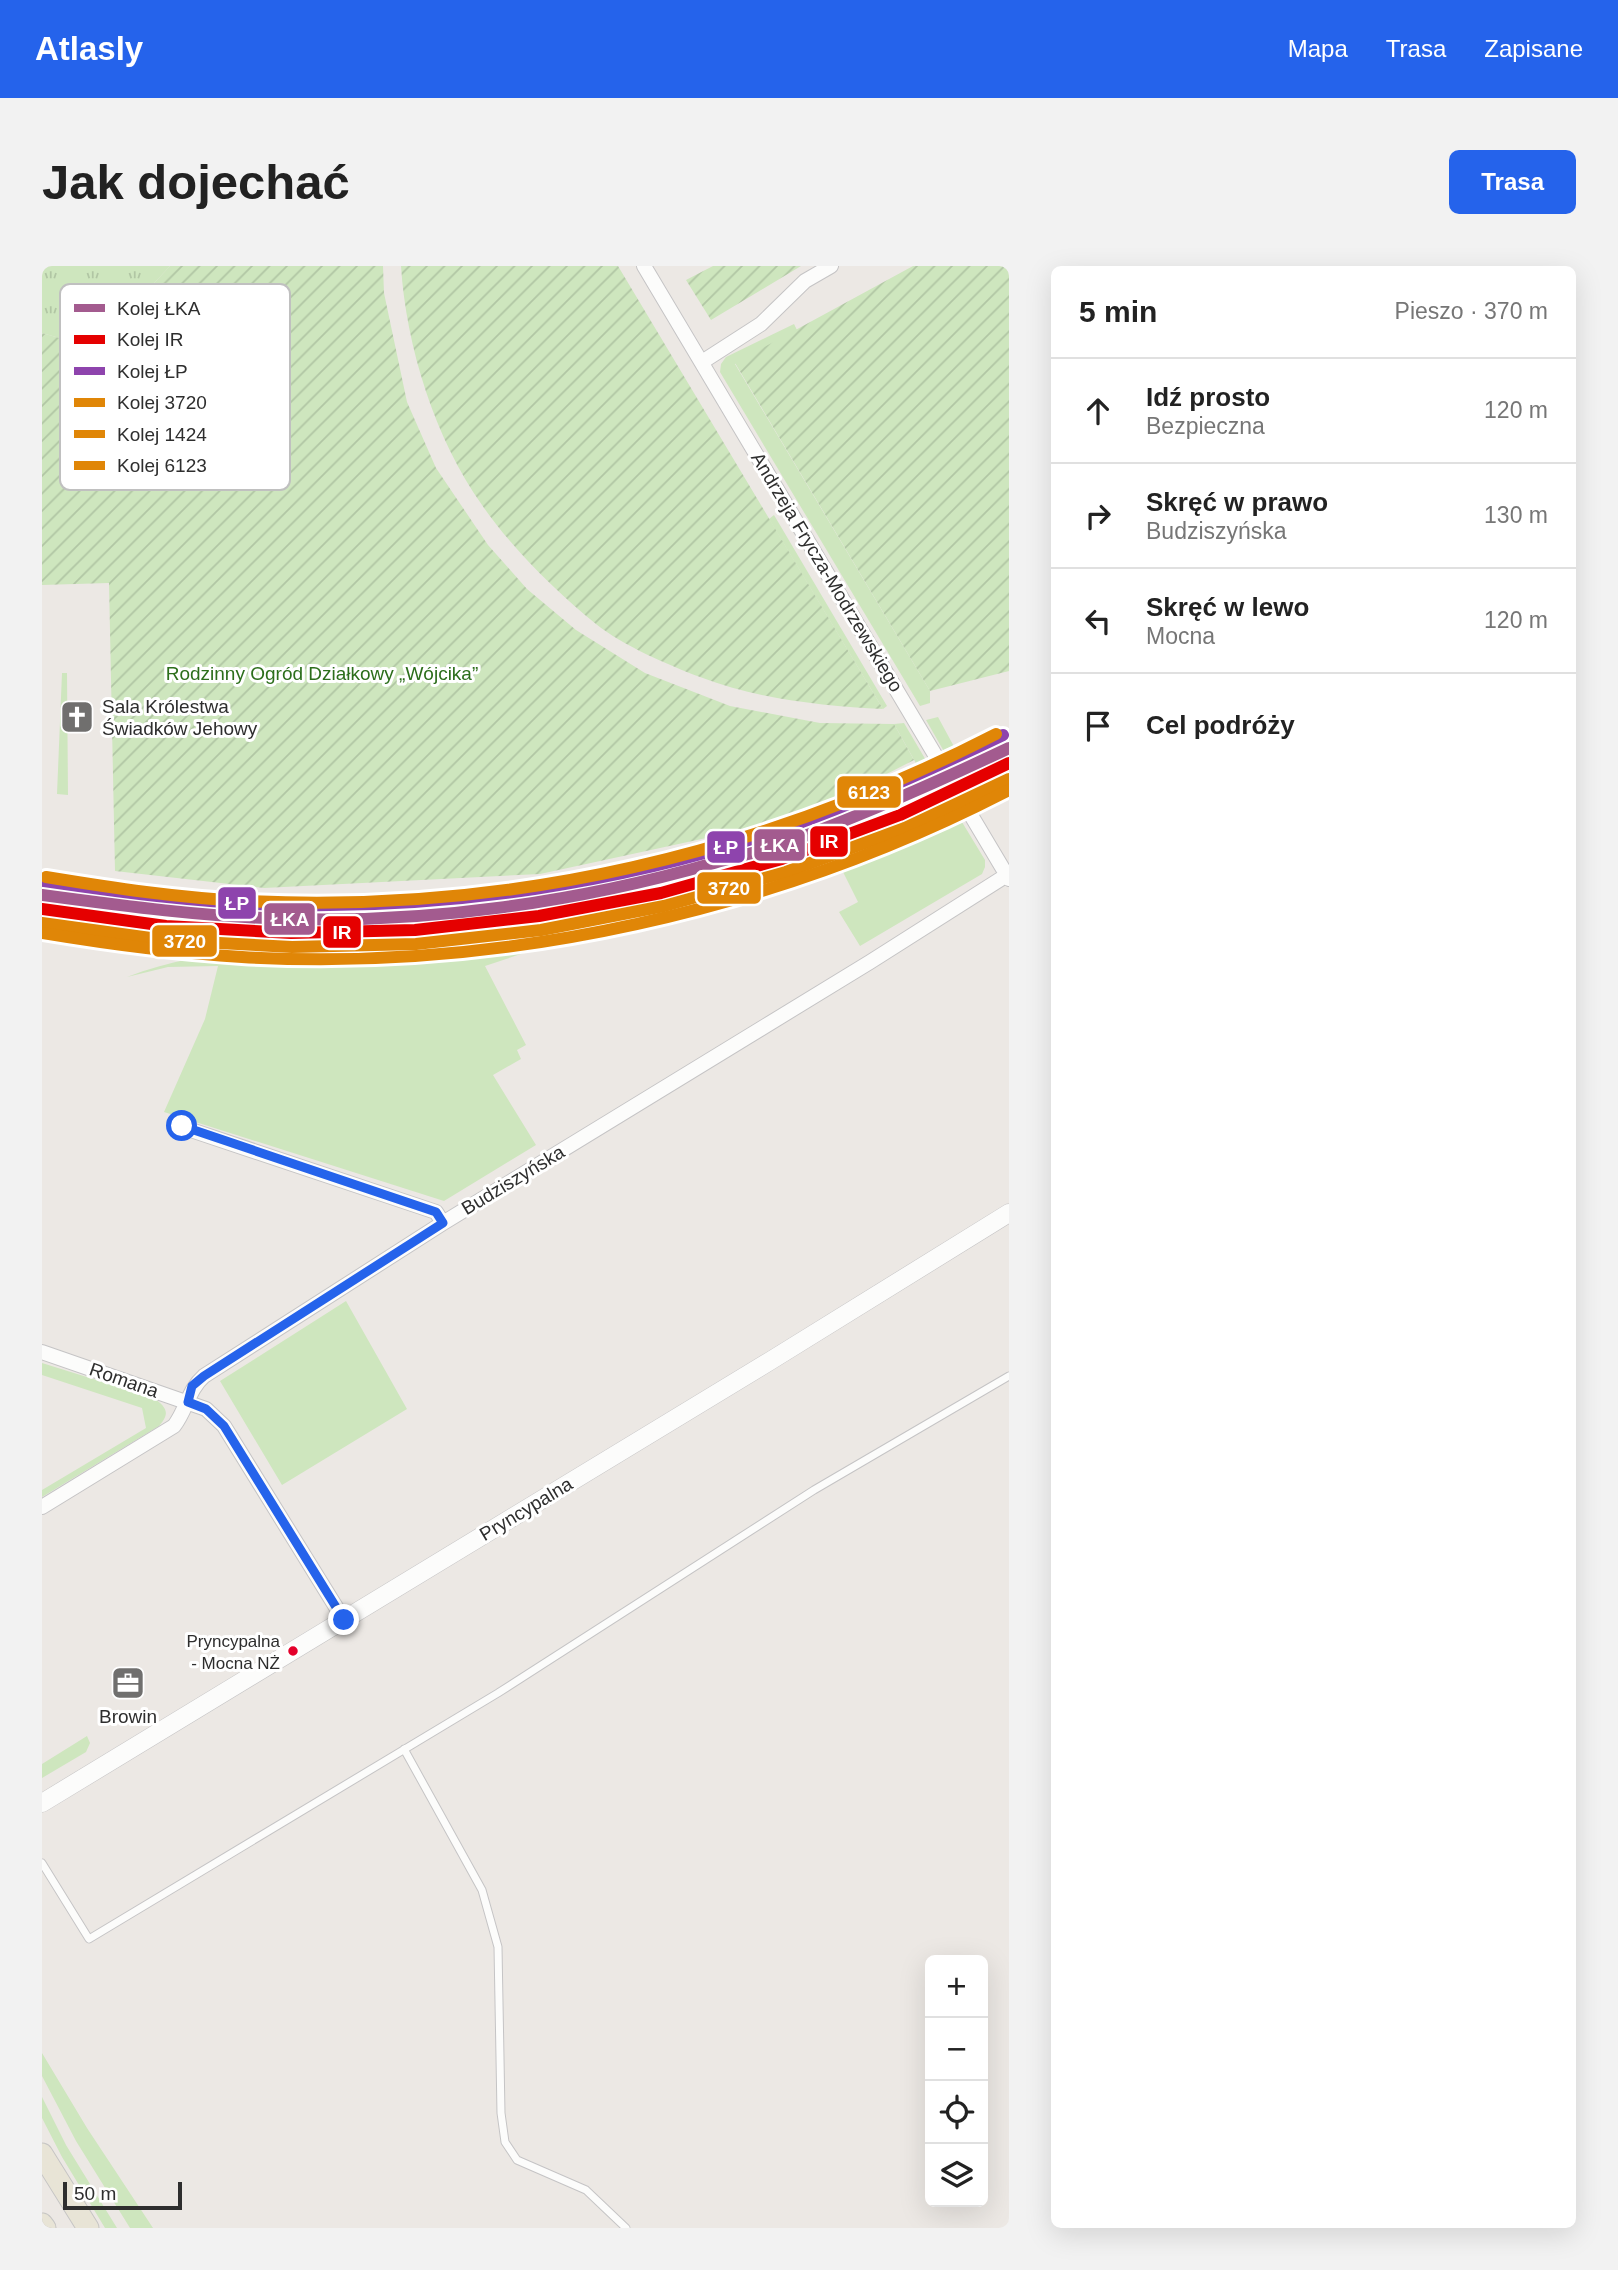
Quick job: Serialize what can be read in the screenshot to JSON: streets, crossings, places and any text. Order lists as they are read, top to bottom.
{
  "streets": {
    "street": [
      "Andrzeja Frycza-Modrzewskiego",
      "Budziszyńska",
      "Romana",
      "Pryncypalna"
    ]
  },
  "crossings": [
    ["Andrzeja Frycza-Modrzewskiego", "Budziszyńska"],
    ["Budziszyńska", "Romana"],
    ["Romana", "Pryncypalna"]
  ],
  "parks": ["Rodzinny Ogród Działkowy „Wójcika”"],
  "places": {
    "church": ["Sala Królestwa Świadków Jehowy"],
    "other": ["Pryncypalna - Mocna NŻ"],
    "office": ["Browin"]
  },
  "lines": [
    "rail line 6123",
    "rail line ŁP",
    "rail line ŁKA",
    "rail line IR",
    "rail line 3720",
    "rail line 1424"
  ],
  "legend": [
    "Kolej ŁKA",
    "Kolej IR",
    "Kolej ŁP",
    "Kolej 3720",
    "Kolej 1424",
    "Kolej 6123"
  ],
  "scale_bar": "50 m",
  "page": {
    "header": "Atlasly",
    "nav": ["Mapa", "Trasa", "Zapisane"],
    "buttons": "Trasa",
    "title": "Jak dojechać",
    "heading": ["5 min", "Pieszo · 370 m"],
    "list": [
      ["Idź prosto", "Bezpieczna", "120 m"],
      ["Skręć w prawo", "Budziszyńska", "130 m"],
      ["Skręć w lewo", "Mocna", "120 m"],
      "Cel podróży"
    ],
    "map_buttons": ["+", "−"],
    "scale": "50 m"
  }
}
